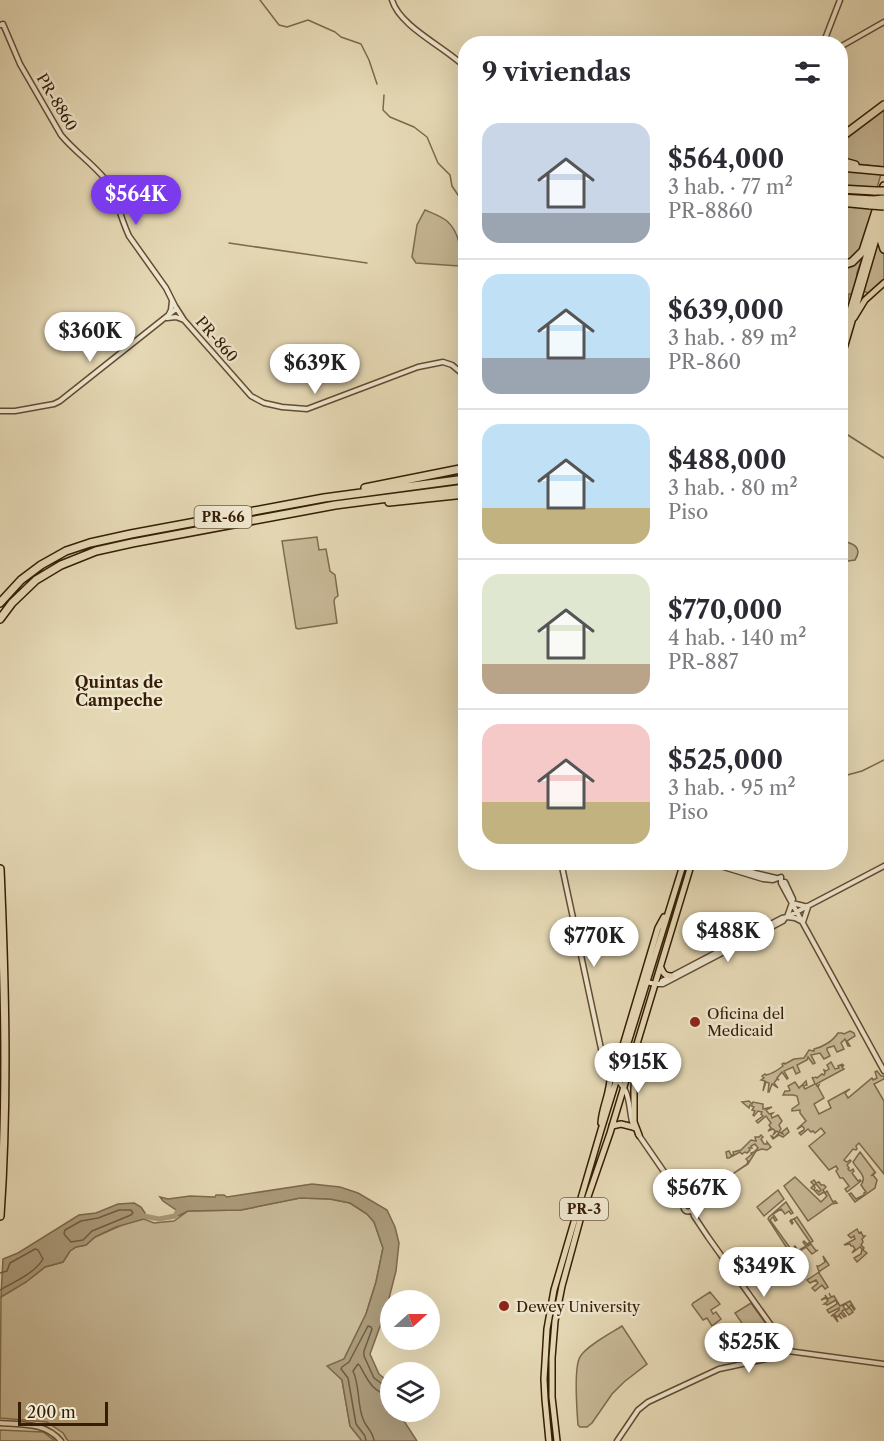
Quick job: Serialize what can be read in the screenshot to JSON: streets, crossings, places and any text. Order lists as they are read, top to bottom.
{
  "streets": {
    "highway": ["PR-66"],
    "main road": ["PR-3"],
    "street": ["PR-8860", "PR-860"]
  },
  "crossings": [
    ["PR-8860", "PR-860"]
  ],
  "districts": ["Quintas de Campeche"],
  "places": ["Oficina del Medicaid", "Dewey University"],
  "scale_bar": "200 m",
  "north": "right",
  "page": {
    "heading": "9 viviendas",
    "list": [
      {
        "name": "$564,000",
        "note": "3 hab. · 77 m² · PR-8860"
      },
      {
        "name": "$639,000",
        "note": "3 hab. · 89 m² · PR-860"
      },
      {
        "name": "$488,000",
        "note": "3 hab. · 80 m² · Piso"
      },
      {
        "name": "$770,000",
        "note": "4 hab. · 140 m² · PR-887"
      },
      {
        "name": "$525,000",
        "note": "3 hab. · 95 m² · Piso"
      }
    ],
    "price": [
      "$564K",
      "$360K",
      "$639K",
      "$488K",
      "$770K",
      "$915K",
      "$567K",
      "$349K",
      "$525K"
    ],
    "scale": "200 m"
  }
}
